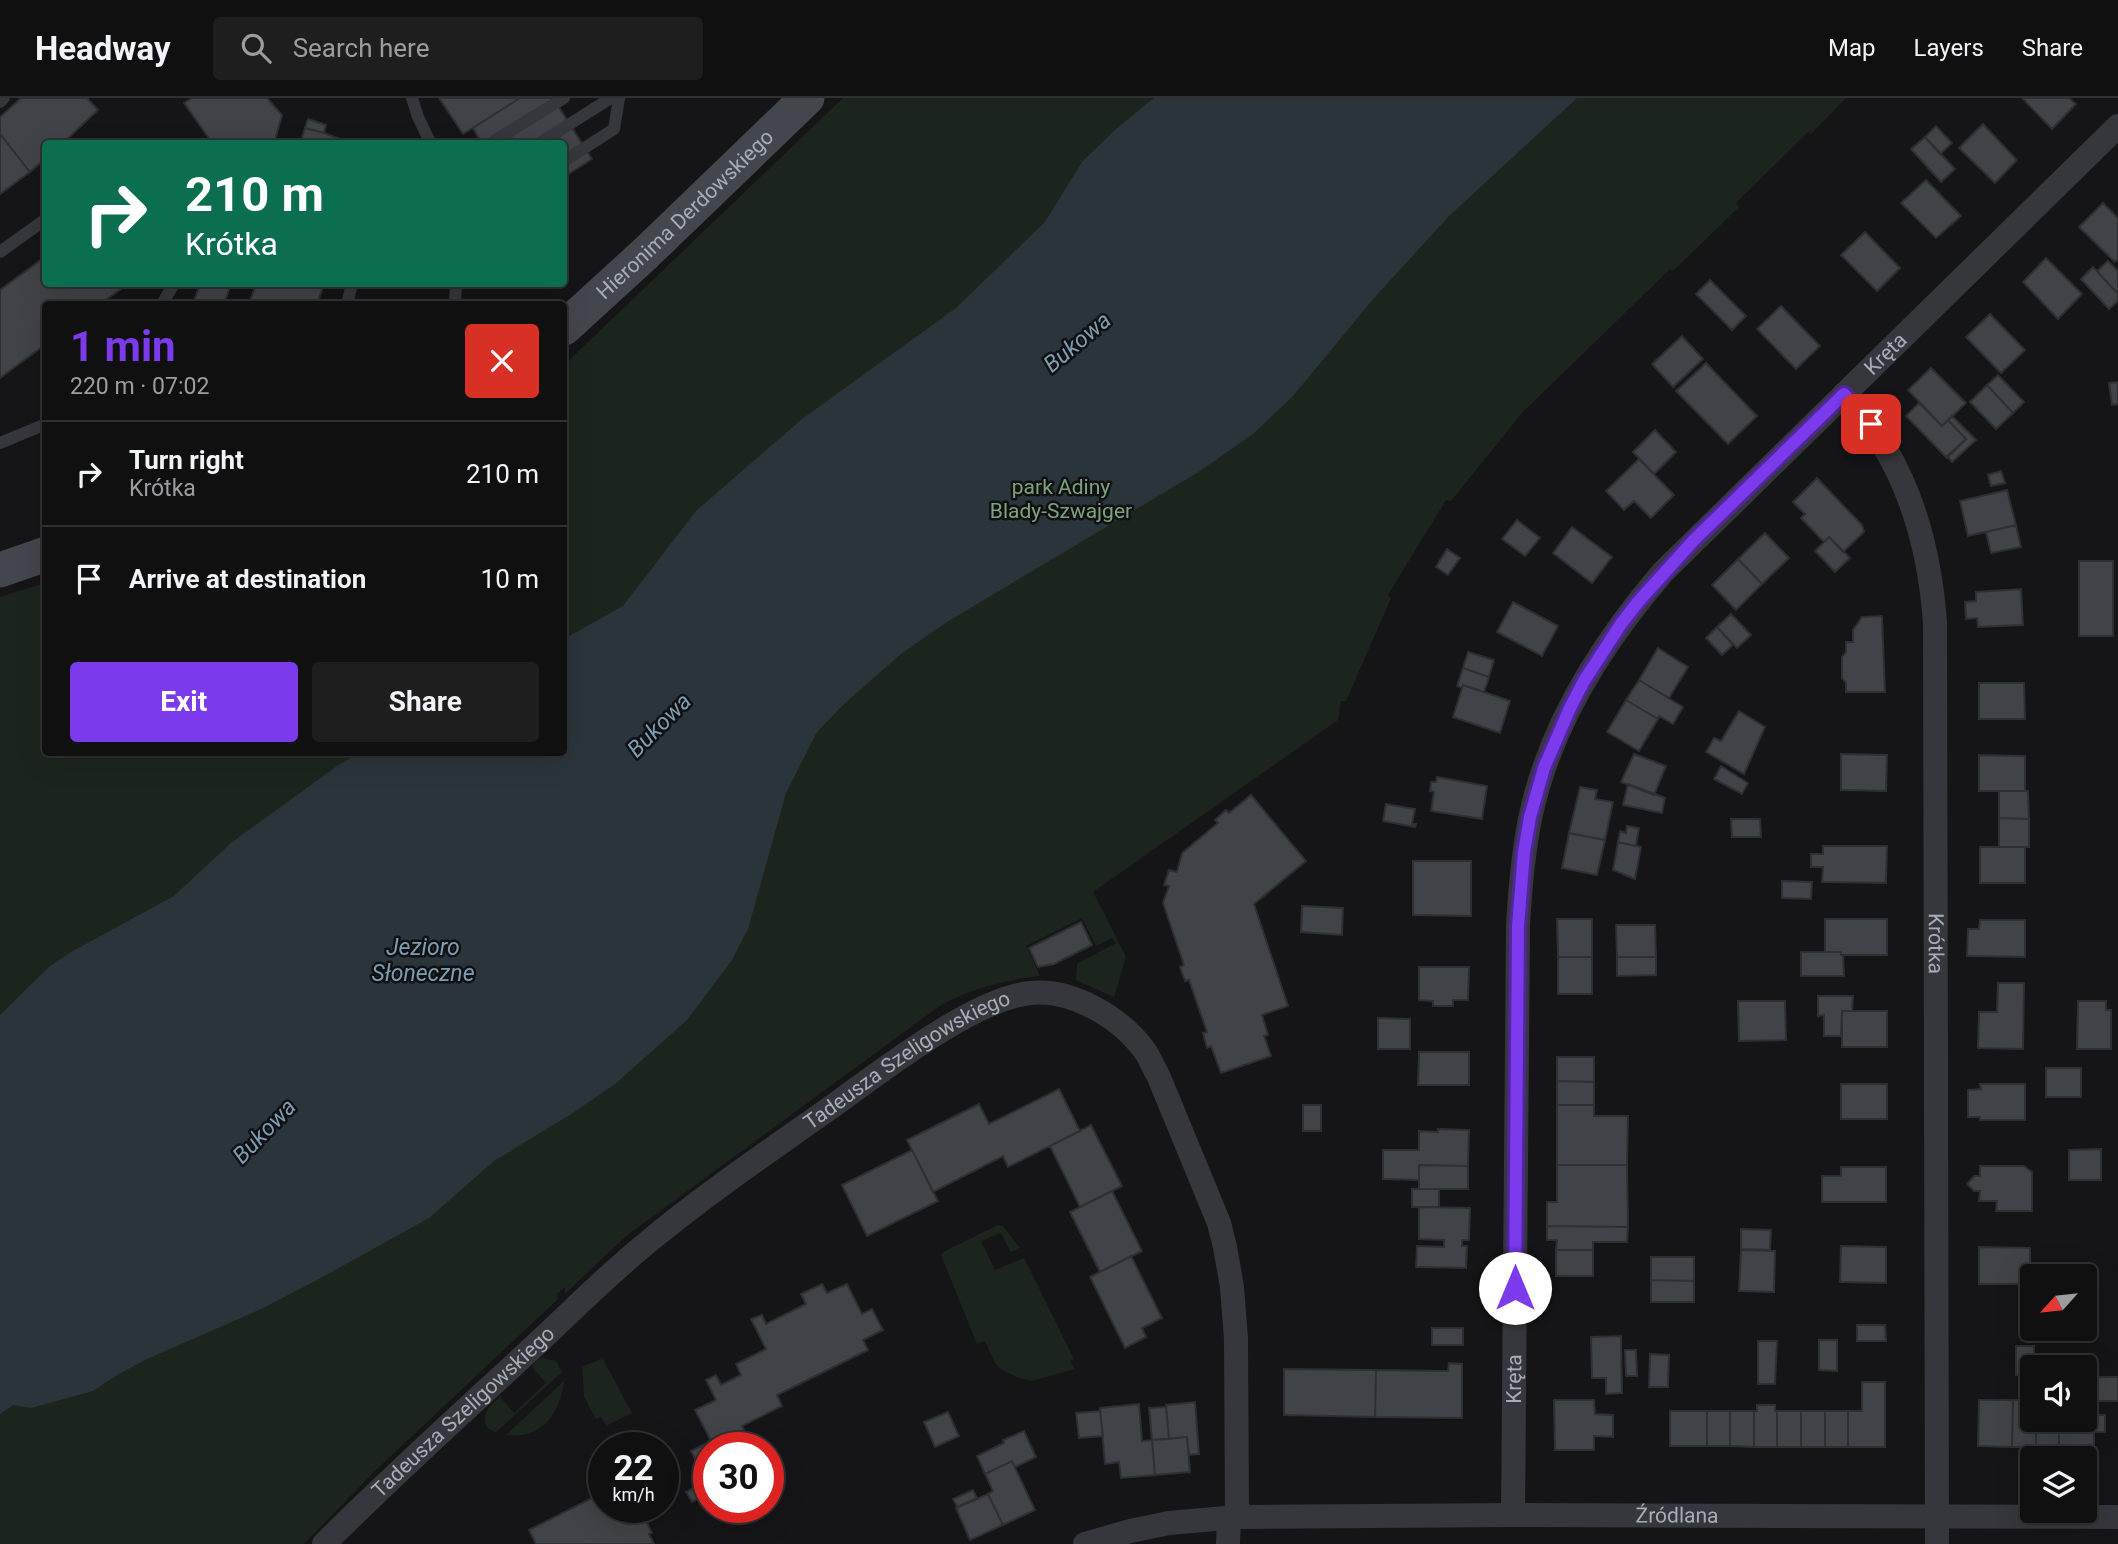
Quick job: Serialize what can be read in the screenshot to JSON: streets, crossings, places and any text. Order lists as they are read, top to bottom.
{
  "streets": {
    "main road": ["Hieronima Derdowskiego"],
    "street": [
      "Kręta",
      "Krótka",
      "Tadeusza Szeligowskiego",
      "Źródlana"
    ]
  },
  "crossings": [
    ["Kręta", "Krótka"],
    ["Kręta", "Źródlana"],
    ["Krótka", "Źródlana"],
    ["Tadeusza Szeligowskiego", "Źródlana"]
  ],
  "water": ["Bukowa", "Jezioro Słoneczne"],
  "parks": ["park Adiny Blady-Szwajger"],
  "north": "bottom left",
  "page": {
    "header": "Headway",
    "search": "Search here",
    "nav": ["Map", "Layers", "Share"],
    "turn": ["210 m", "Krótka"],
    "heading": ["1 min", "220 m · 07:02"],
    "list": [
      {
        "name": "Turn right",
        "note": "Krótka",
        "value": "210 m"
      },
      {
        "name": "Arrive at destination",
        "value": "10 m"
      }
    ],
    "buttons": ["Exit", "Share"],
    "speed": "22 km/h",
    "limit": "30"
  }
}
